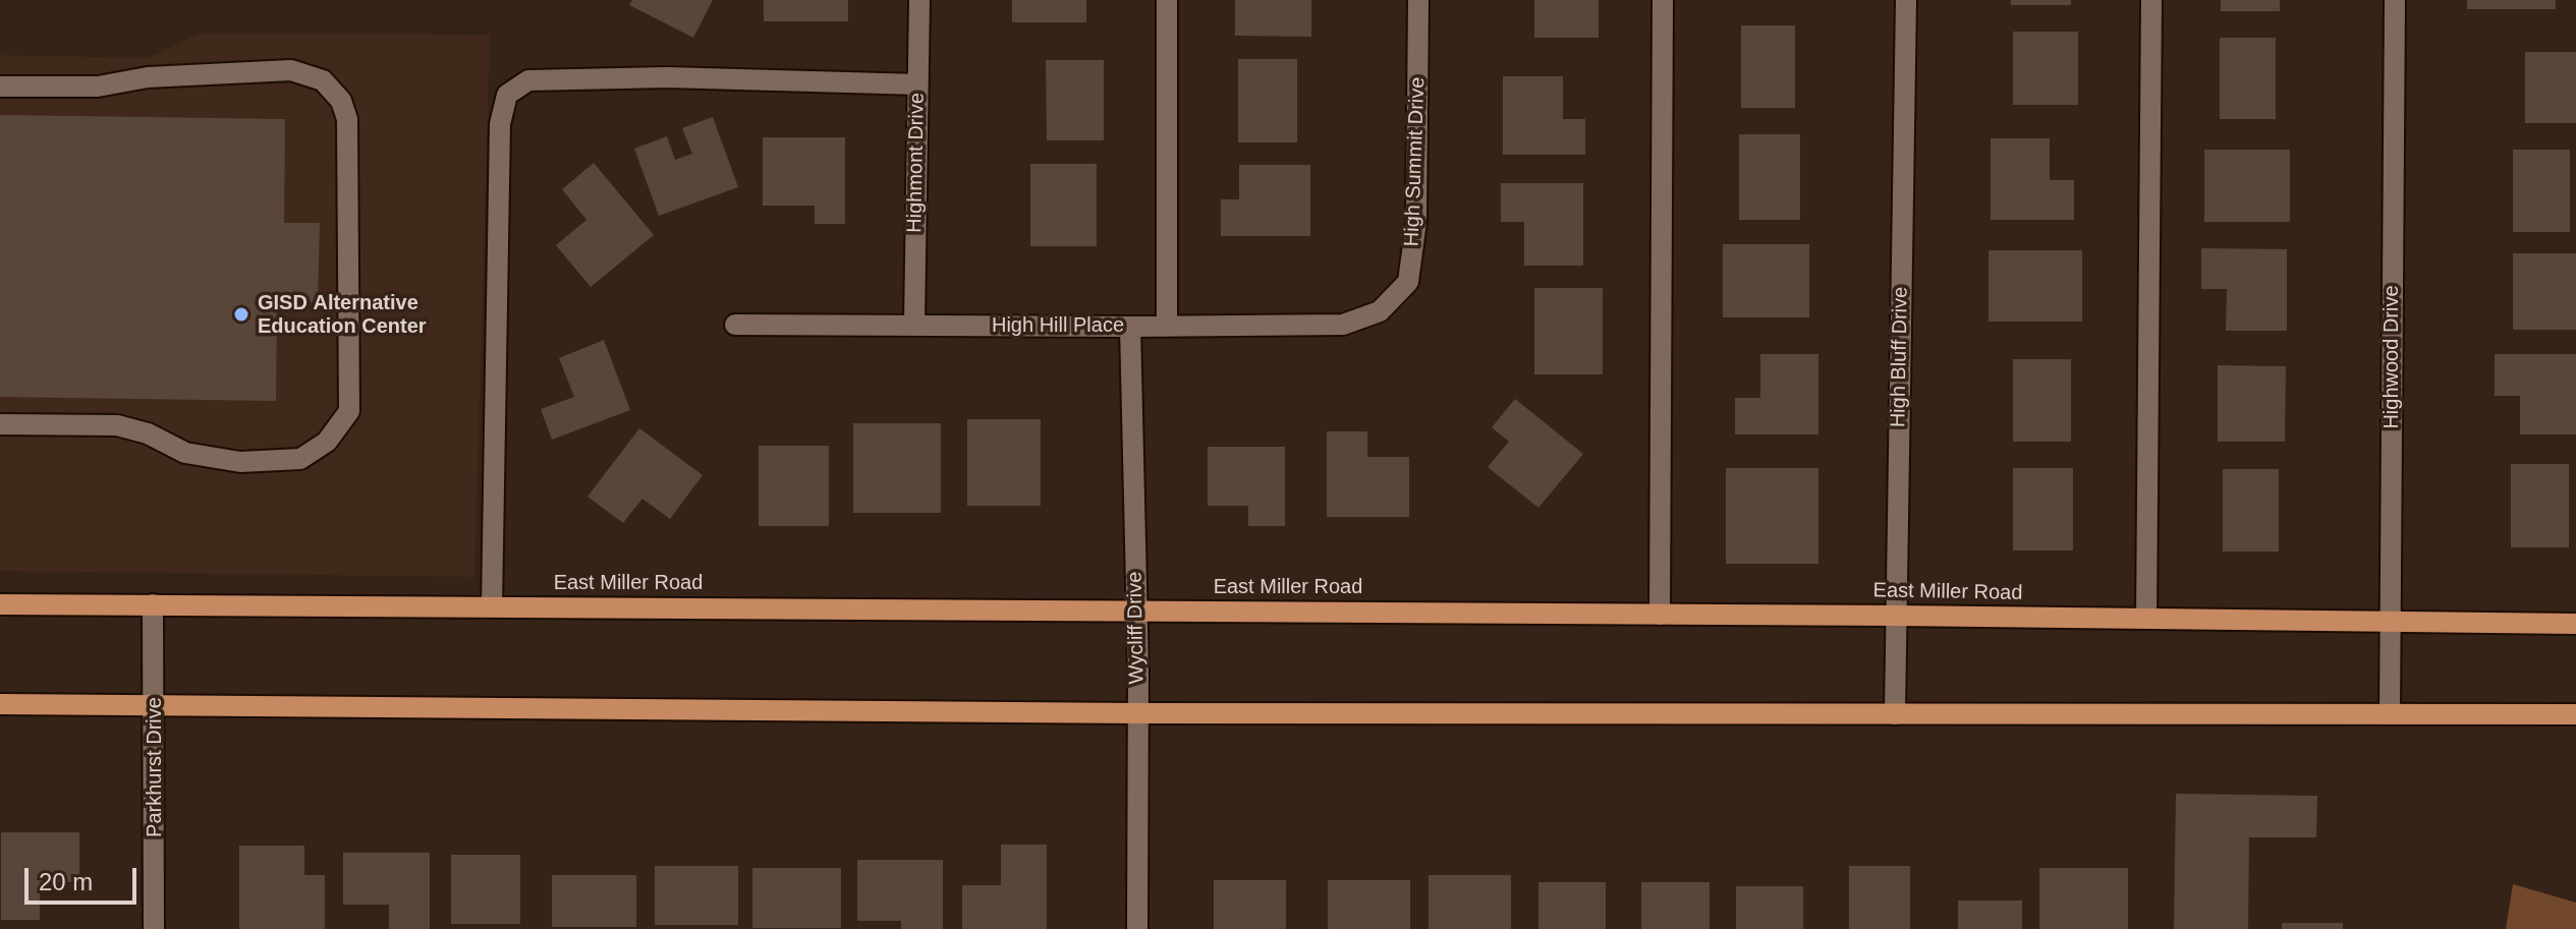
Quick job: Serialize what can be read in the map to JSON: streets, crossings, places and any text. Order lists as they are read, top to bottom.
{
  "streets": {
    "main road": ["East Miller Road"],
    "street": [
      "High Summit Drive",
      "Highmont Drive",
      "High Hill Place",
      "High Bluff Drive",
      "Highwood Drive",
      "Wycliff Drive",
      "Parkhurst Drive"
    ]
  },
  "crossings": [
    ["High Summit Drive", "High Hill Place"],
    ["Highmont Drive", "High Hill Place"],
    ["High Hill Place", "Wycliff Drive"],
    ["High Bluff Drive", "East Miller Road"],
    ["Highwood Drive", "East Miller Road"],
    ["East Miller Road", "Wycliff Drive"],
    ["East Miller Road", "Parkhurst Drive"]
  ],
  "places": ["GISD Alternative Education Center"],
  "scale_bar": "20 m"
}
